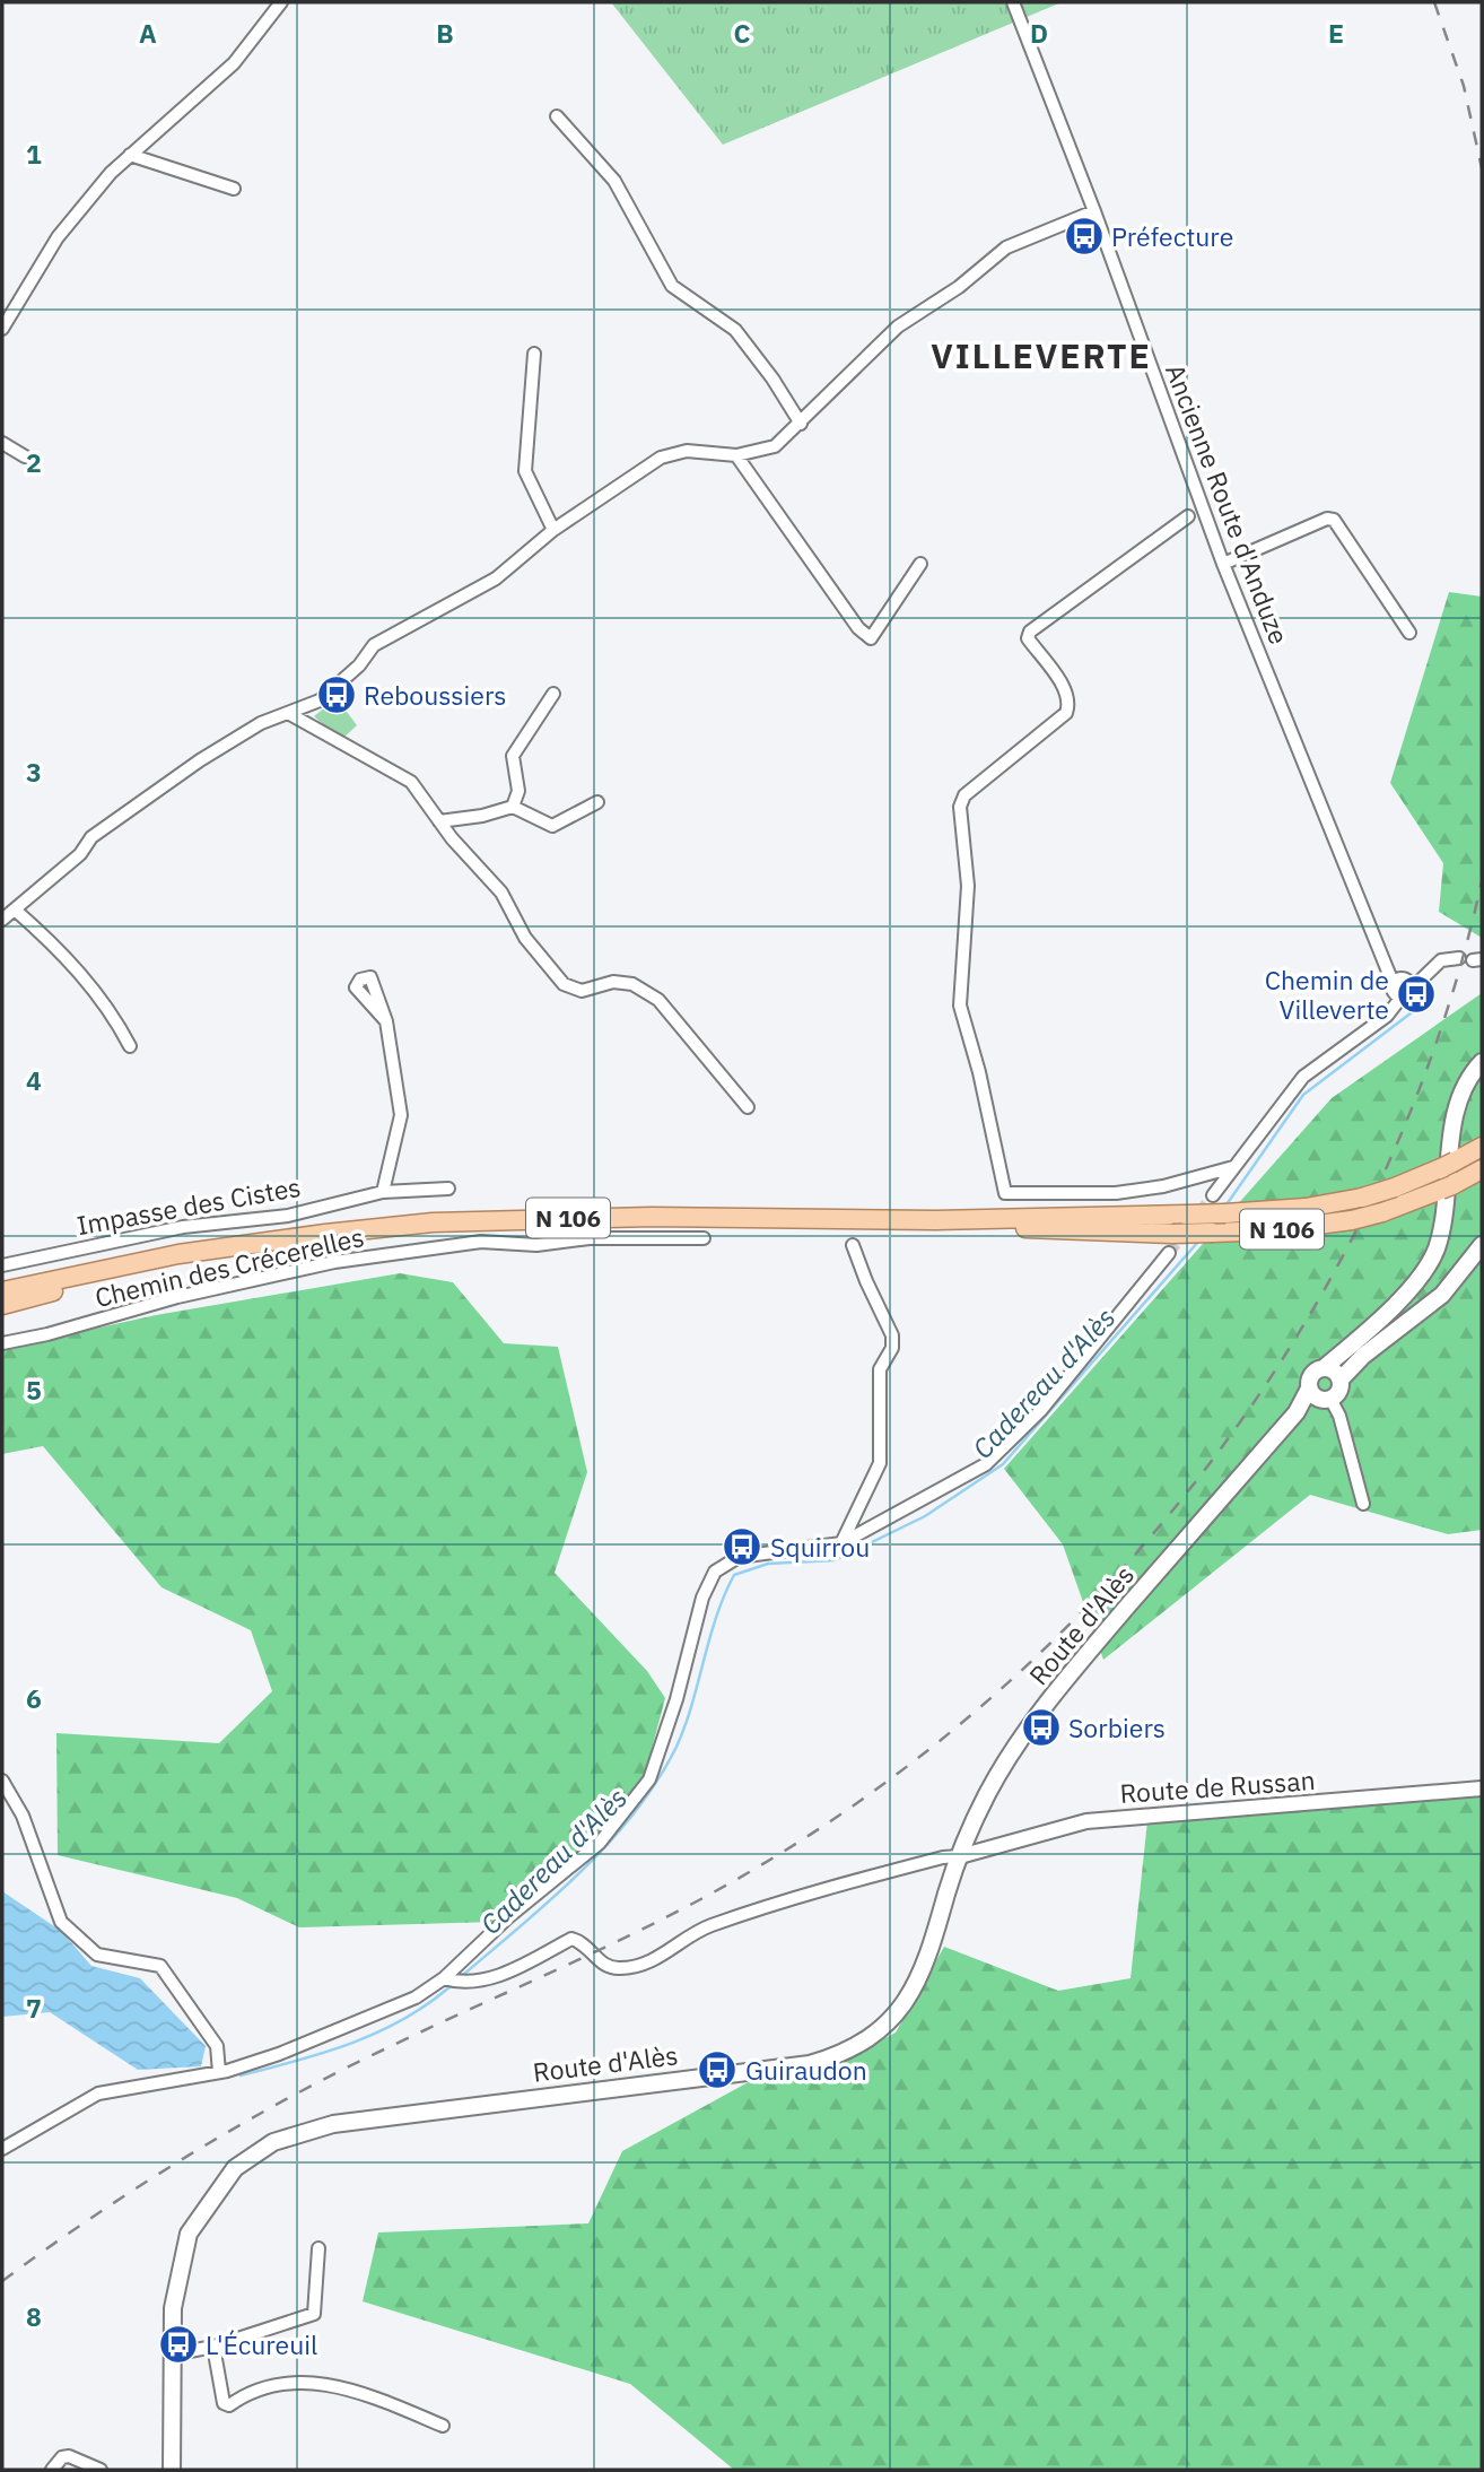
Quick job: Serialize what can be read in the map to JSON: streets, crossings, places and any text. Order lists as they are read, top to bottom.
{
  "streets": {
    "main road": ["N 106", "Route d'Alès"],
    "street": [
      "Ancienne Route d'Anduze",
      "Impasse des Cistes",
      "Chemin des Crécerelles",
      "Route de Russan"
    ]
  },
  "crossings": [
    ["Route d'Alès", "Route de Russan"]
  ],
  "districts": ["VILLEVERTE"],
  "water": ["Cadereau d'Alès"],
  "places": {
    "bus stop": [
      "Préfecture",
      "Reboussiers",
      "Chemin de Villeverte",
      "Squirrou",
      "Sorbiers",
      "Guiraudon",
      "L'Écureuil"
    ]
  },
  "grid": {
    "columns": [
      "A",
      "B",
      "C",
      "D",
      "E"
    ],
    "rows": [
      "1",
      "2",
      "3",
      "4",
      "5",
      "6",
      "7",
      "8"
    ]
  }
}
